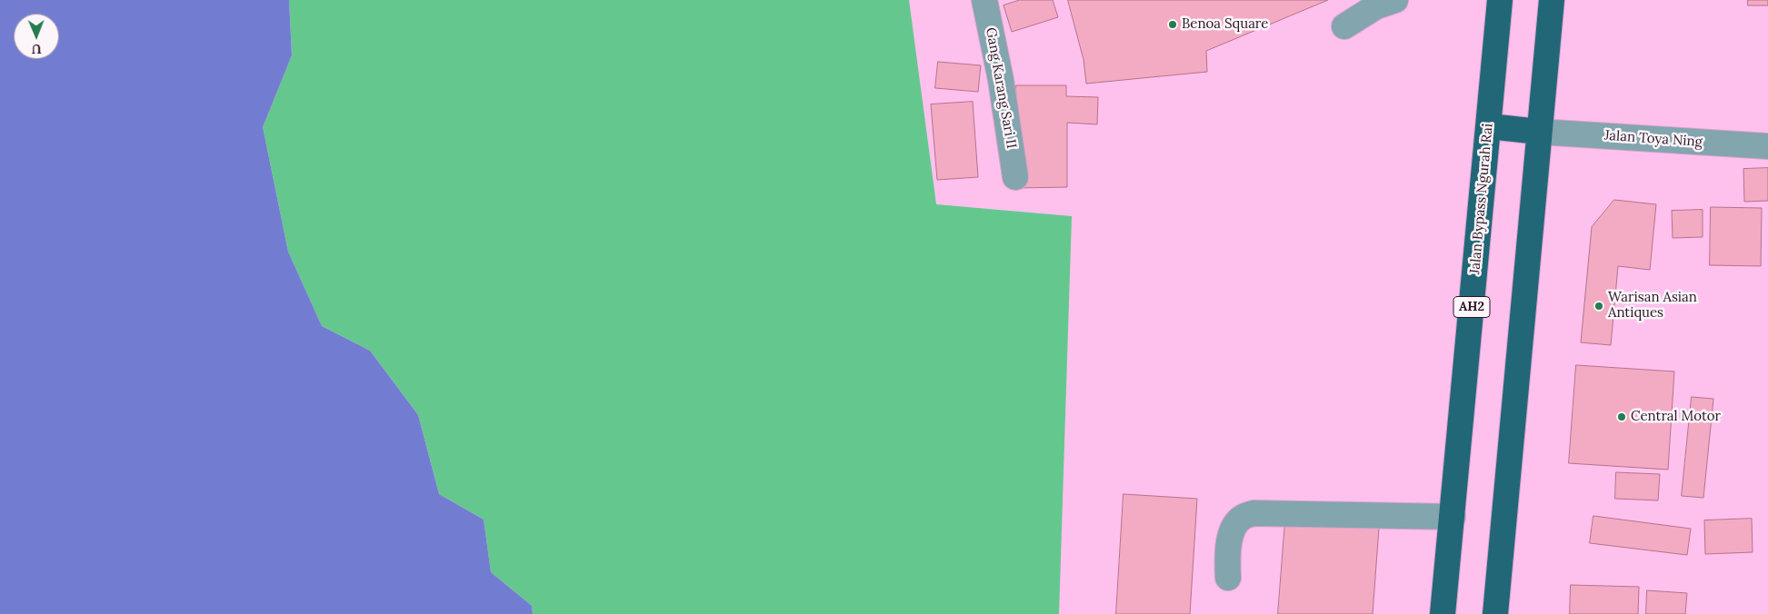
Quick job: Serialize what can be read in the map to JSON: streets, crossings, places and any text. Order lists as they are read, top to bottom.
{
  "streets": {
    "highway": ["Jalan Bypass Ngurah Rai", "AH2"],
    "street": ["Gang Karang Sari II", "Jalan Toya Ning"]
  },
  "places": ["Benoa Square", "Warisan Asian Antiques", "Central Motor"],
  "north": "bottom"
}
